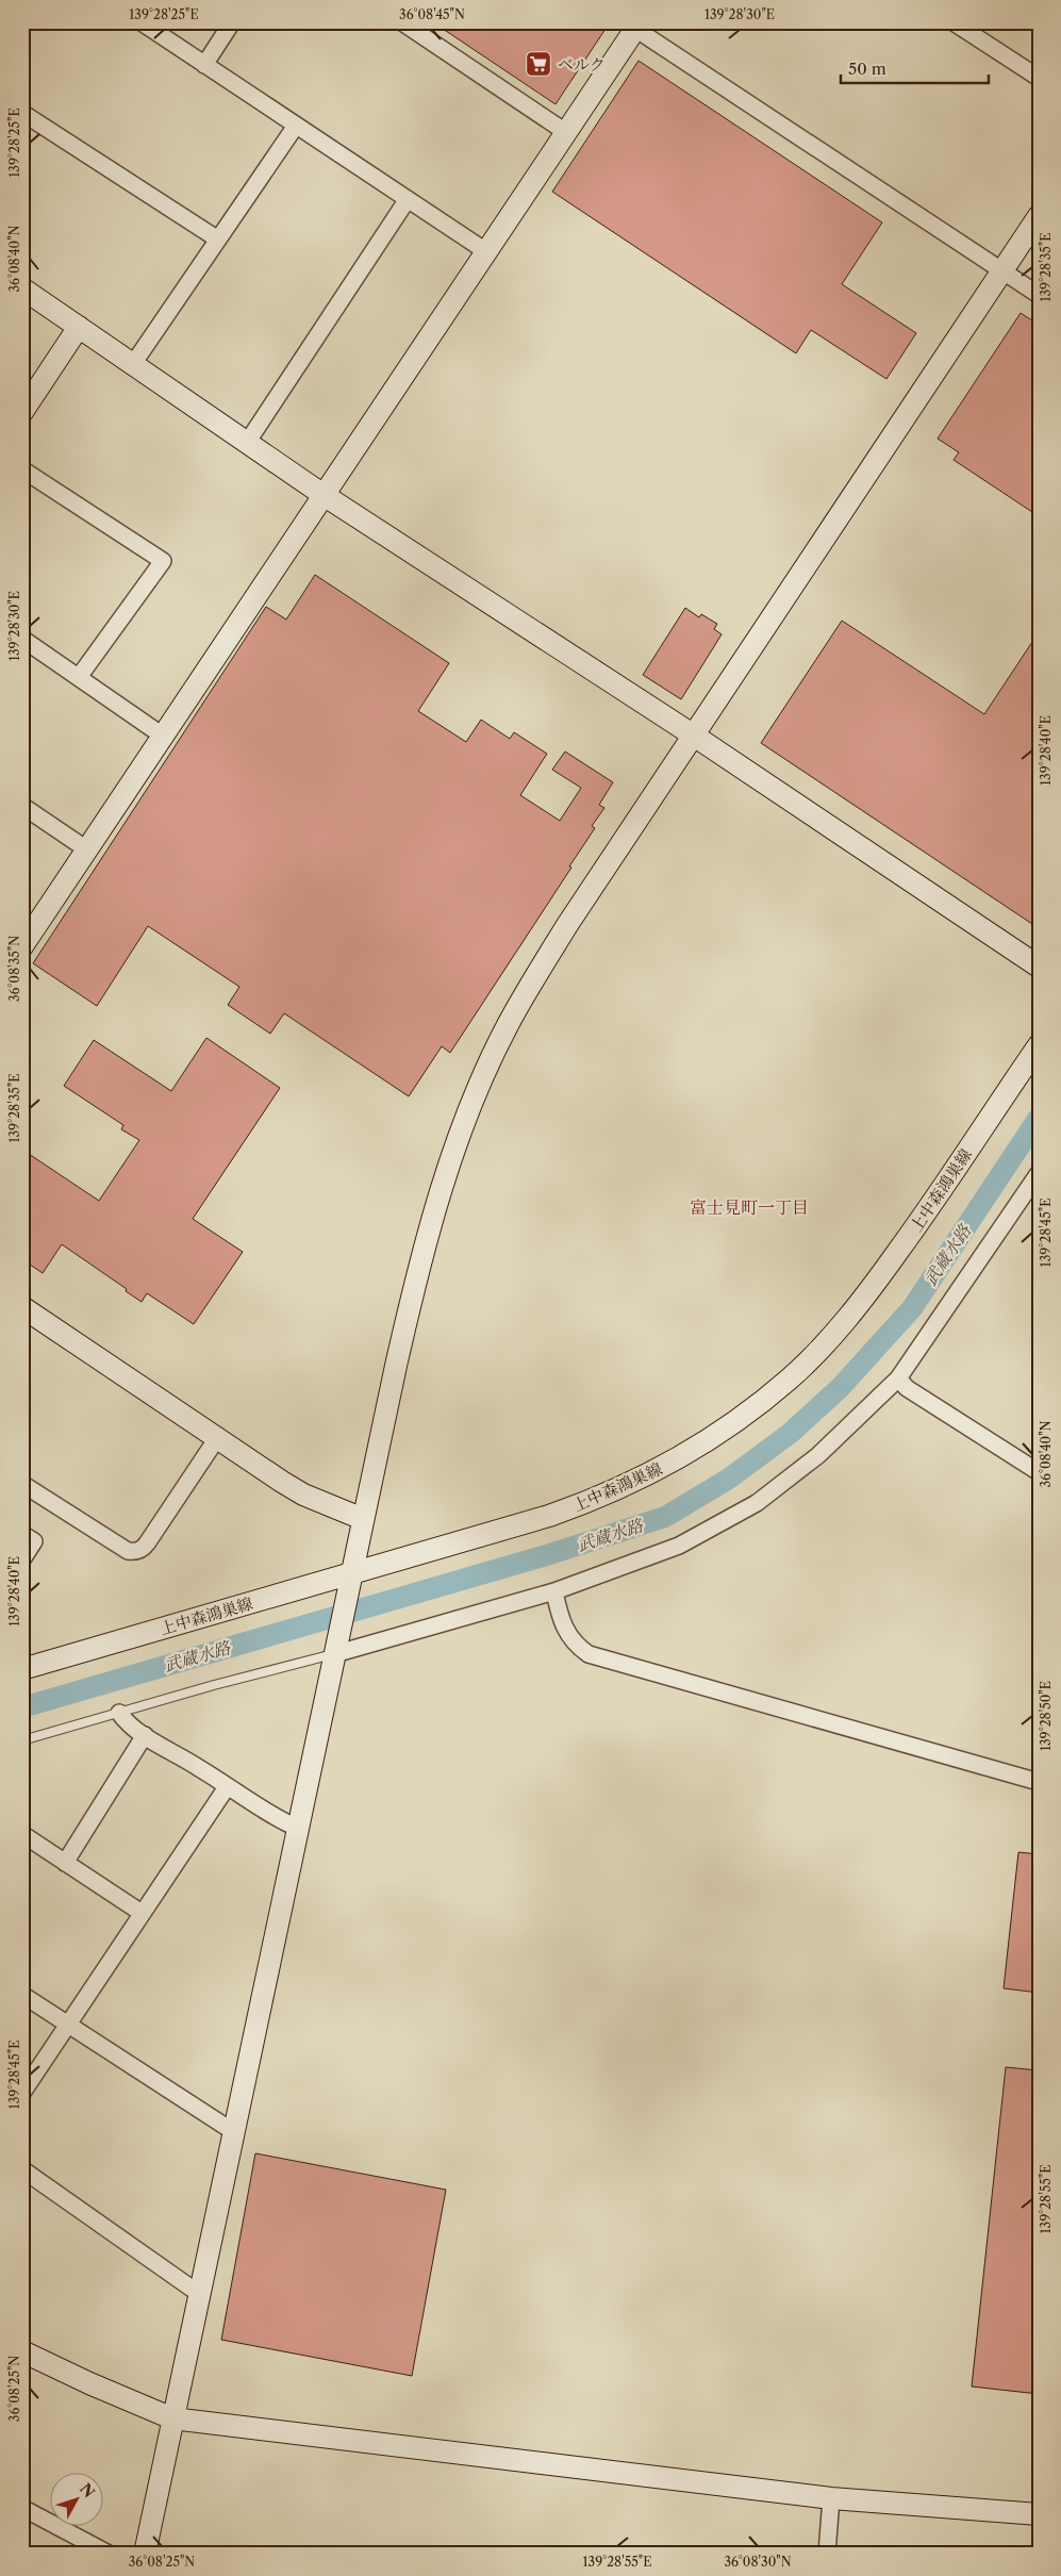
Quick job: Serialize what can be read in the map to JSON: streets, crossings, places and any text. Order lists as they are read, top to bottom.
{
  "streets": {
    "street": ["上中森鴻巣線"]
  },
  "districts": ["富士見町一丁目"],
  "water": ["武蔵水路"],
  "places": {
    "supermarket": ["ベルク"]
  },
  "scale_bar": "50 m",
  "north": "top right",
  "coordinates": [
    "139°28'25\"E",
    "36°08'45\"N",
    "139°28'30\"E",
    "36°08'40\"N",
    "139°28'35\"E",
    "139°28'40\"E",
    "36°08'35\"N",
    "139°28'45\"E",
    "139°28'50\"E",
    "139°28'55\"E",
    "36°08'25\"N",
    "36°08'30\"N"
  ]
}
